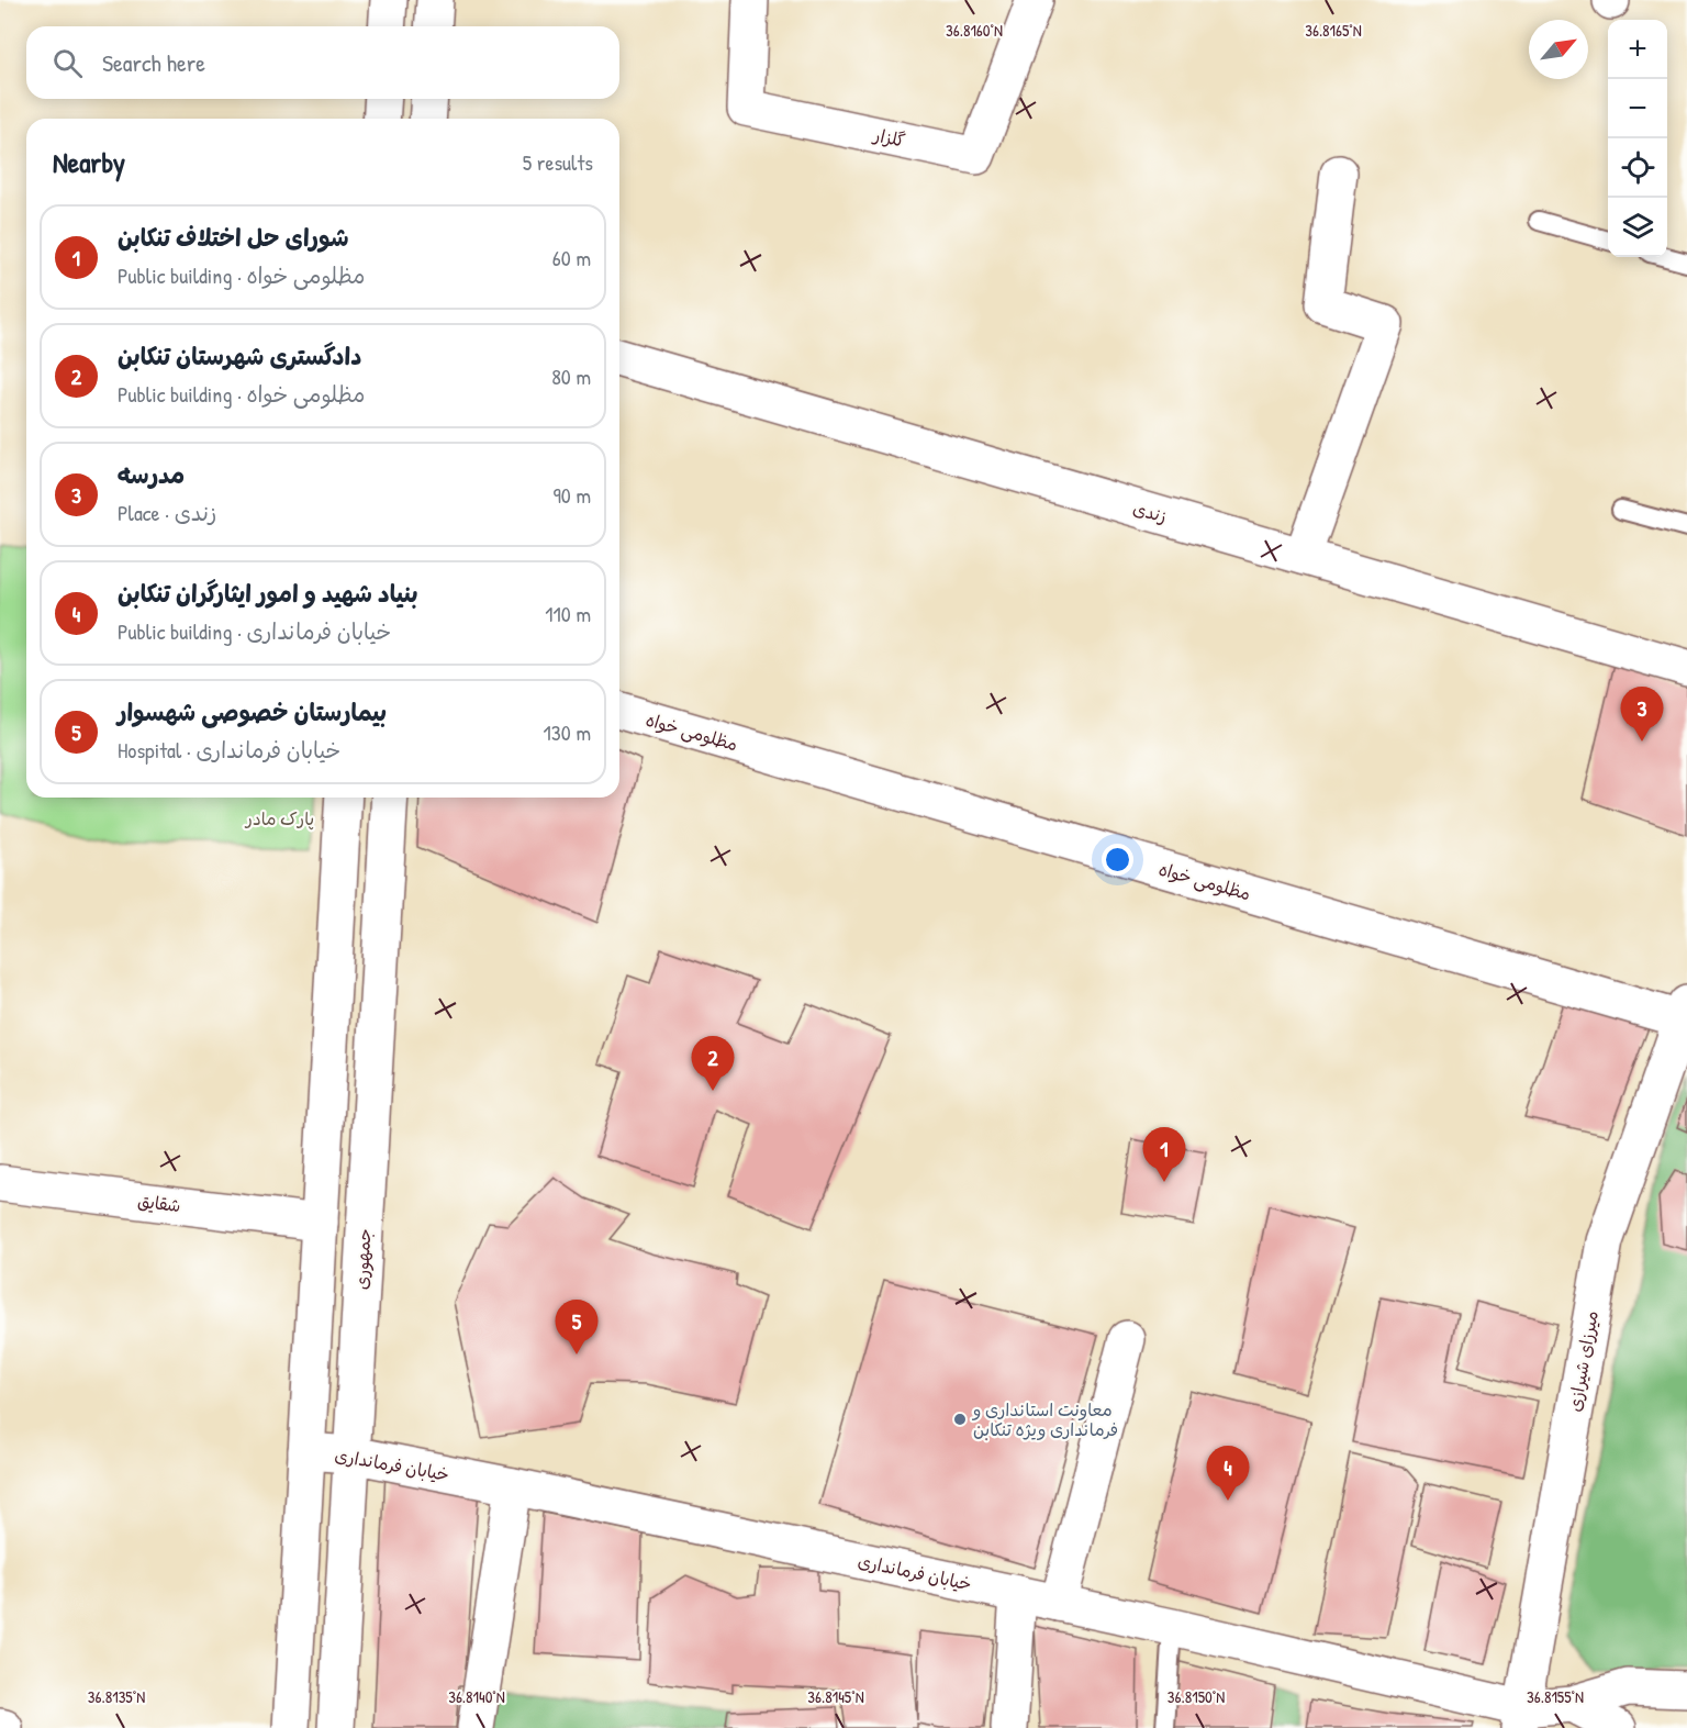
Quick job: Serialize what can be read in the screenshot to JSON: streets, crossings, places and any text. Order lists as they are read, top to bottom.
{
  "streets": {
    "street": [
      "گلزار",
      "زندی",
      "مظلومی خواه",
      "شقایق",
      "جمهوری",
      "میرزای شیرازی",
      "خیابان فرمانداری"
    ]
  },
  "crossings": [
    ["مظلومی خواه", "میرزای شیرازی"],
    ["جمهوری", "خیابان فرمانداری"],
    ["میرزای شیرازی", "خیابان فرمانداری"]
  ],
  "parks": ["پارک مادر"],
  "places": ["معاونت استانداری و فرمانداری ویژه تنکابن"],
  "north": "top right",
  "page": {
    "map_buttons": ["+", "−"],
    "search": "Search here",
    "heading": ["Nearby", "5 results"],
    "list": [
      {
        "mark": "1",
        "name": "شورای حل اختلاف تنکابن",
        "note": "Public building · مظلومی خواه",
        "value": "60 m"
      },
      {
        "mark": "2",
        "name": "دادگستری شهرستان تنکابن",
        "note": "Public building · مظلومی خواه",
        "value": "80 m"
      },
      {
        "mark": "3",
        "name": "مدرسه",
        "note": "Place · زندی",
        "value": "90 m"
      },
      {
        "mark": "4",
        "name": "بنیاد شهید و امور ایثارگران تنکابن",
        "note": "Public building · خیابان فرمانداری",
        "value": "110 m"
      },
      {
        "mark": "5",
        "name": "بیمارستان خصوصی شهسوار",
        "note": "Hospital · خیابان فرمانداری",
        "value": "130 m"
      }
    ],
    "pins": [
      "3",
      "2",
      "1",
      "5",
      "4"
    ]
  },
  "coordinates": [
    "36.8160°N",
    "36.8165°N",
    "36.8135°N",
    "36.8140°N",
    "36.8145°N",
    "36.8150°N",
    "36.8155°N"
  ]
}
